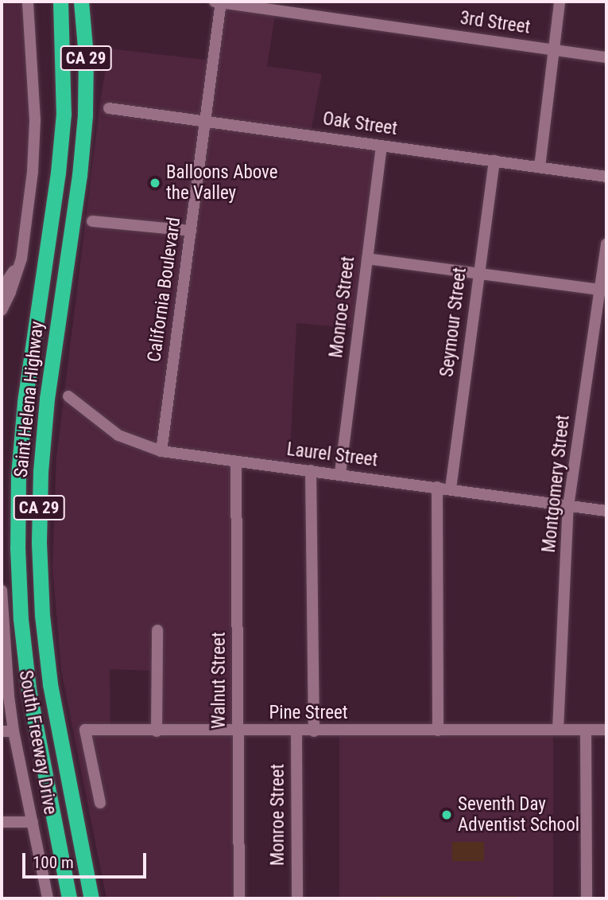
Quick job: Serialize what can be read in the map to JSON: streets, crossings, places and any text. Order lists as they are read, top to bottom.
{
  "streets": {
    "highway": ["CA 29", "Saint Helena Highway"],
    "street": [
      "3rd Street",
      "Oak Street",
      "California Boulevard",
      "Monroe Street",
      "Seymour Street",
      "Laurel Street",
      "Montgomery Street",
      "Walnut Street",
      "Pine Street",
      "South Freeway Drive"
    ]
  },
  "crossings": [
    ["3rd Street", "California Boulevard"],
    ["Oak Street", "California Boulevard"],
    ["Oak Street", "Monroe Street"],
    ["Oak Street", "Seymour Street"],
    ["California Boulevard", "Laurel Street"],
    ["Monroe Street", "Laurel Street"],
    ["Monroe Street", "Pine Street"],
    ["Seymour Street", "Laurel Street"],
    ["Laurel Street", "Montgomery Street"],
    ["Laurel Street", "Walnut Street"],
    ["Montgomery Street", "Pine Street"],
    ["Walnut Street", "Pine Street"]
  ],
  "places": ["Balloons Above the Valley", "Seventh Day Adventist School"],
  "scale_bar": "100 m"
}
